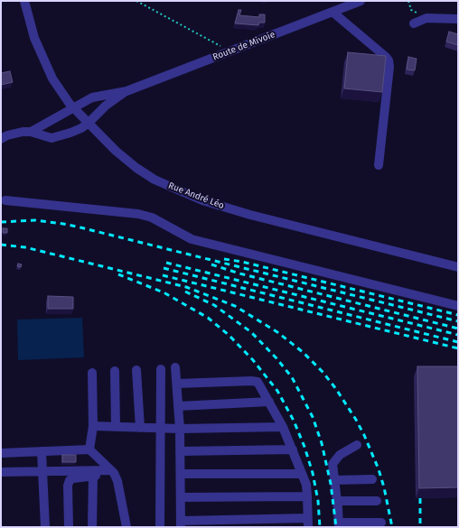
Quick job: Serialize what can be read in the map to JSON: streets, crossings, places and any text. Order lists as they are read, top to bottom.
{
  "streets": {
    "street": ["Route de Mivoie", "Rue André Léo"]
  },
  "crossings": [
    ["Route de Mivoie", "Rue André Léo"]
  ]
}
